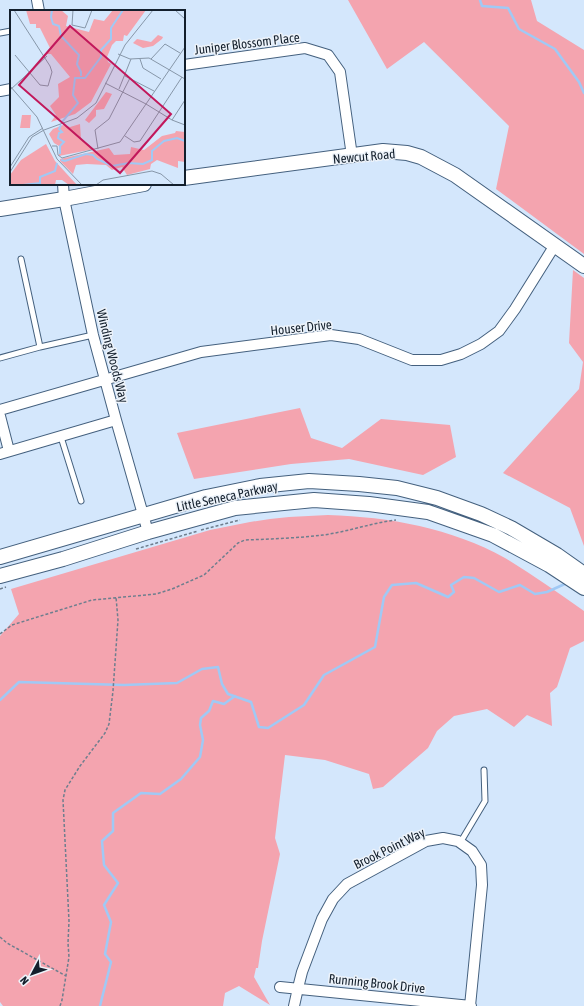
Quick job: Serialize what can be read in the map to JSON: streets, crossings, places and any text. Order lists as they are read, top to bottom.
{
  "streets": {
    "main road": ["Newcut Road", "Little Seneca Parkway"],
    "street": [
      "Juniper Blossom Place",
      "Houser Drive",
      "Winding Woods Way",
      "Brook Point Way",
      "Running Brook Drive"
    ]
  },
  "crossings": [
    ["Juniper Blossom Place", "Newcut Road"],
    ["Newcut Road", "Houser Drive"],
    ["Houser Drive", "Winding Woods Way"],
    ["Winding Woods Way", "Little Seneca Parkway"],
    ["Brook Point Way", "Running Brook Drive"]
  ],
  "north": "bottom left"
}
